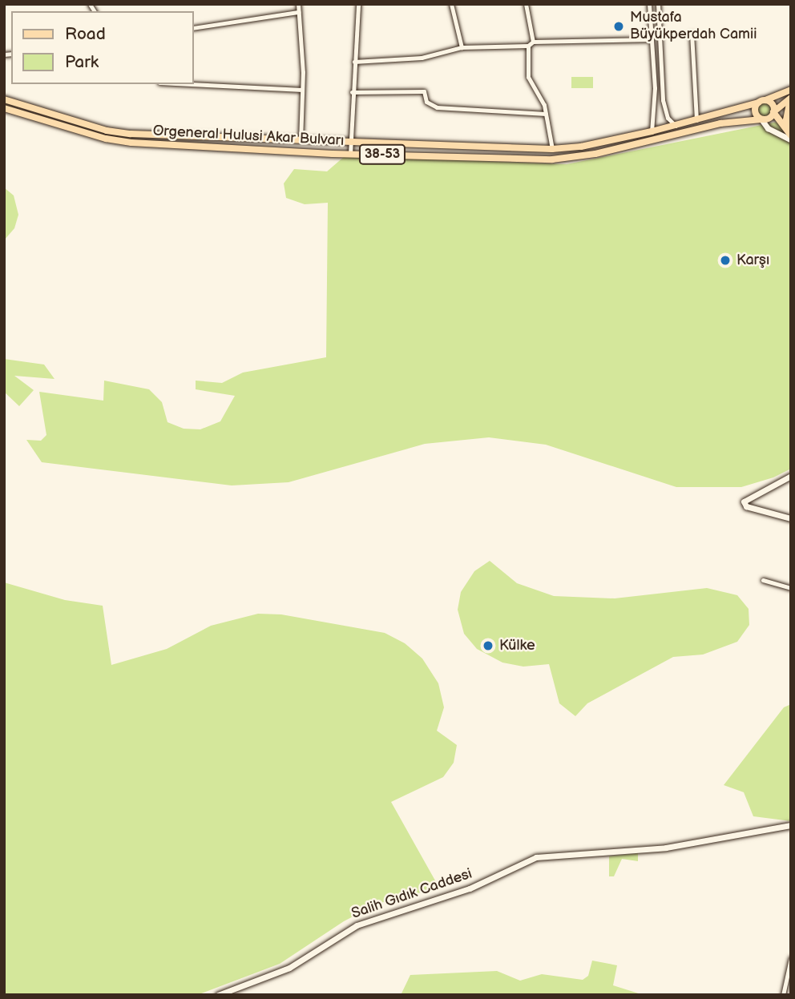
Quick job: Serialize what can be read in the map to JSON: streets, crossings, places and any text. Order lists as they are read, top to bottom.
{
  "streets": {
    "main road": ["Orgeneral Hulusi Akar Bulvarı", "38-53"],
    "street": ["Salih Gıdık Caddesi"]
  },
  "places": ["Mustafa Büyükperdah Camii", "Karşı", "Külke"],
  "legend": ["Road", "Park"]
}
